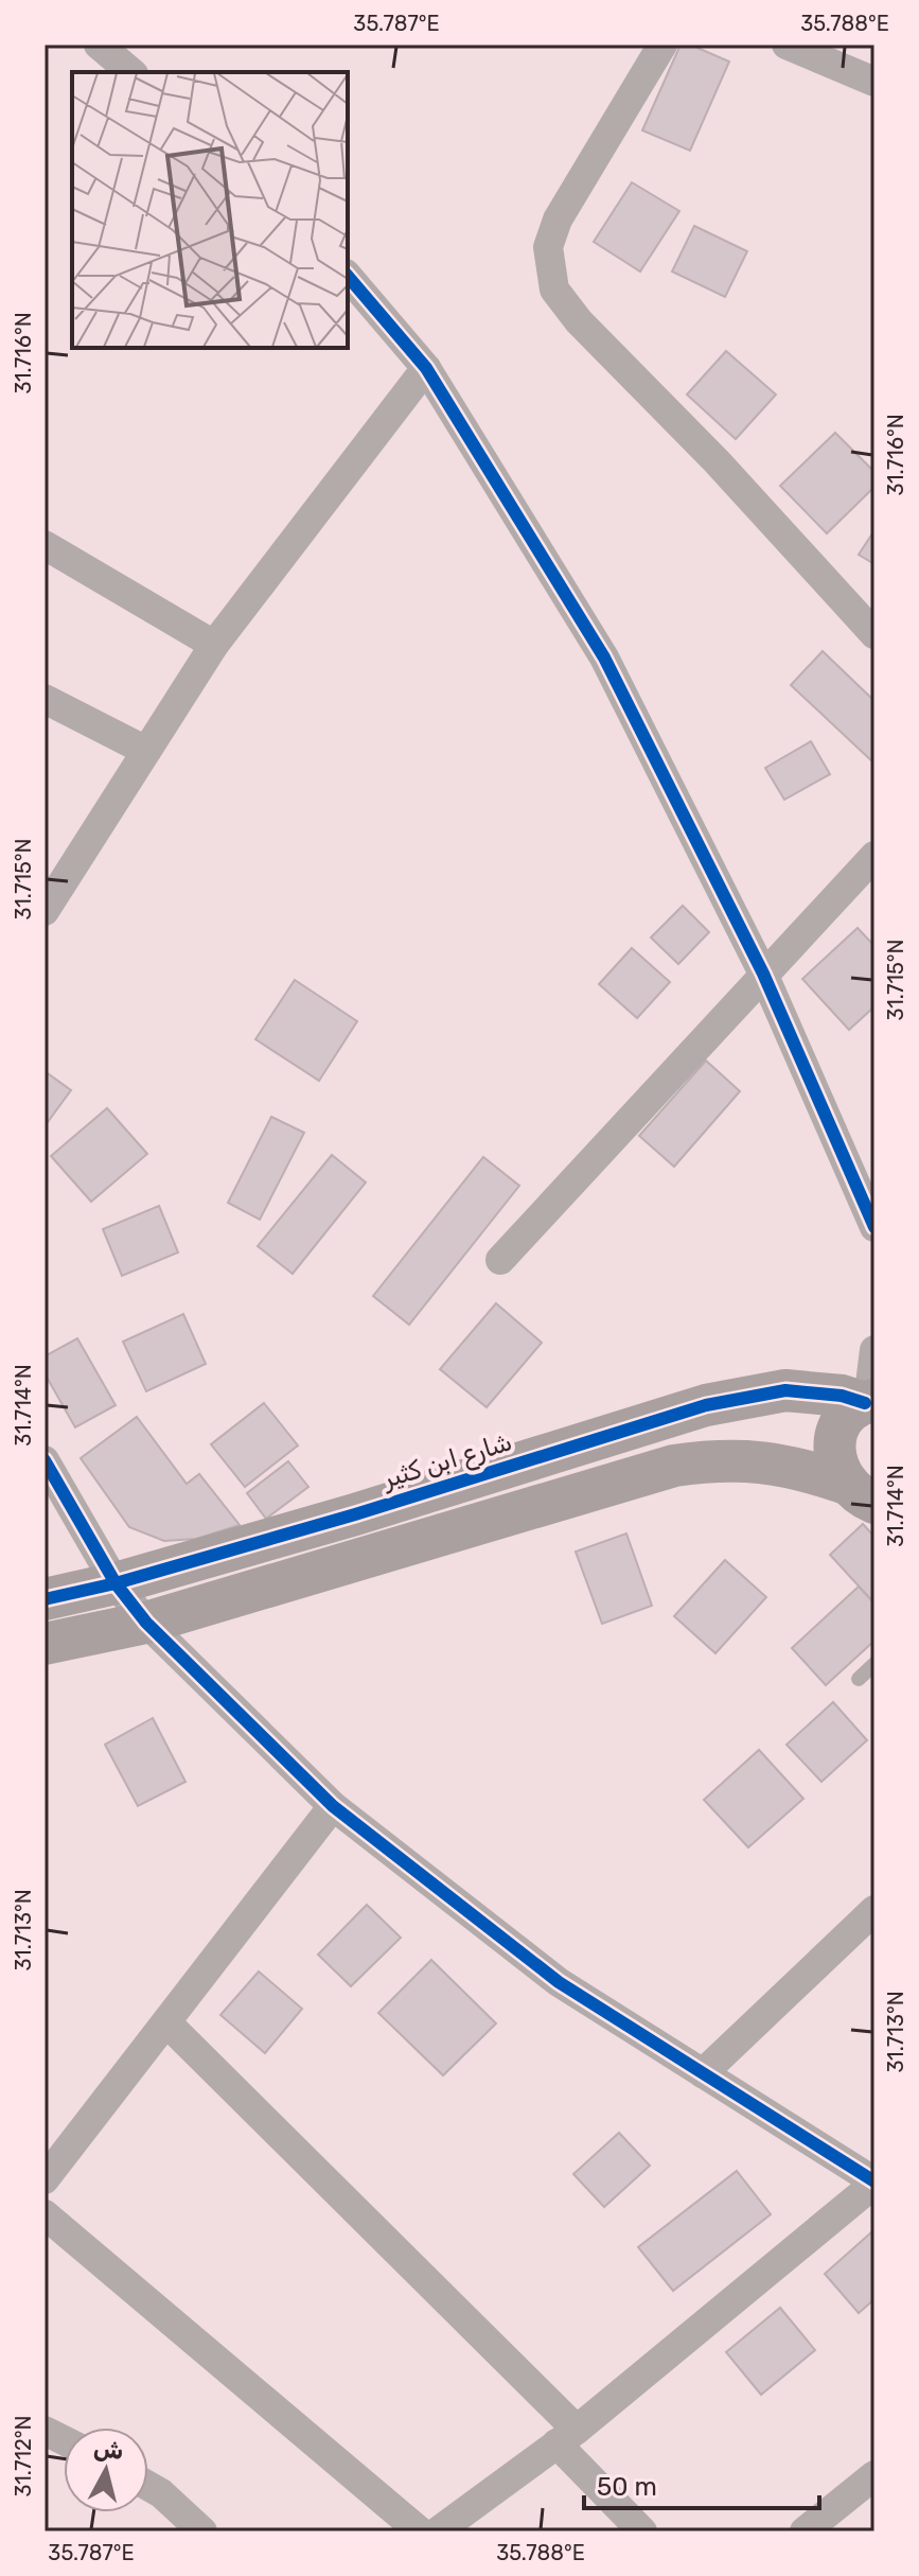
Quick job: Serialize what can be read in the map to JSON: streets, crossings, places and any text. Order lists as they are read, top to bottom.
{
  "streets": {
    "street": ["شارع ابن كثير"]
  },
  "scale_bar": "50 m",
  "north": "top",
  "coordinates": [
    "35.787°E",
    "35.788°E",
    "31.716°N",
    "31.715°N",
    "31.714°N",
    "31.713°N",
    "31.712°N"
  ]
}
